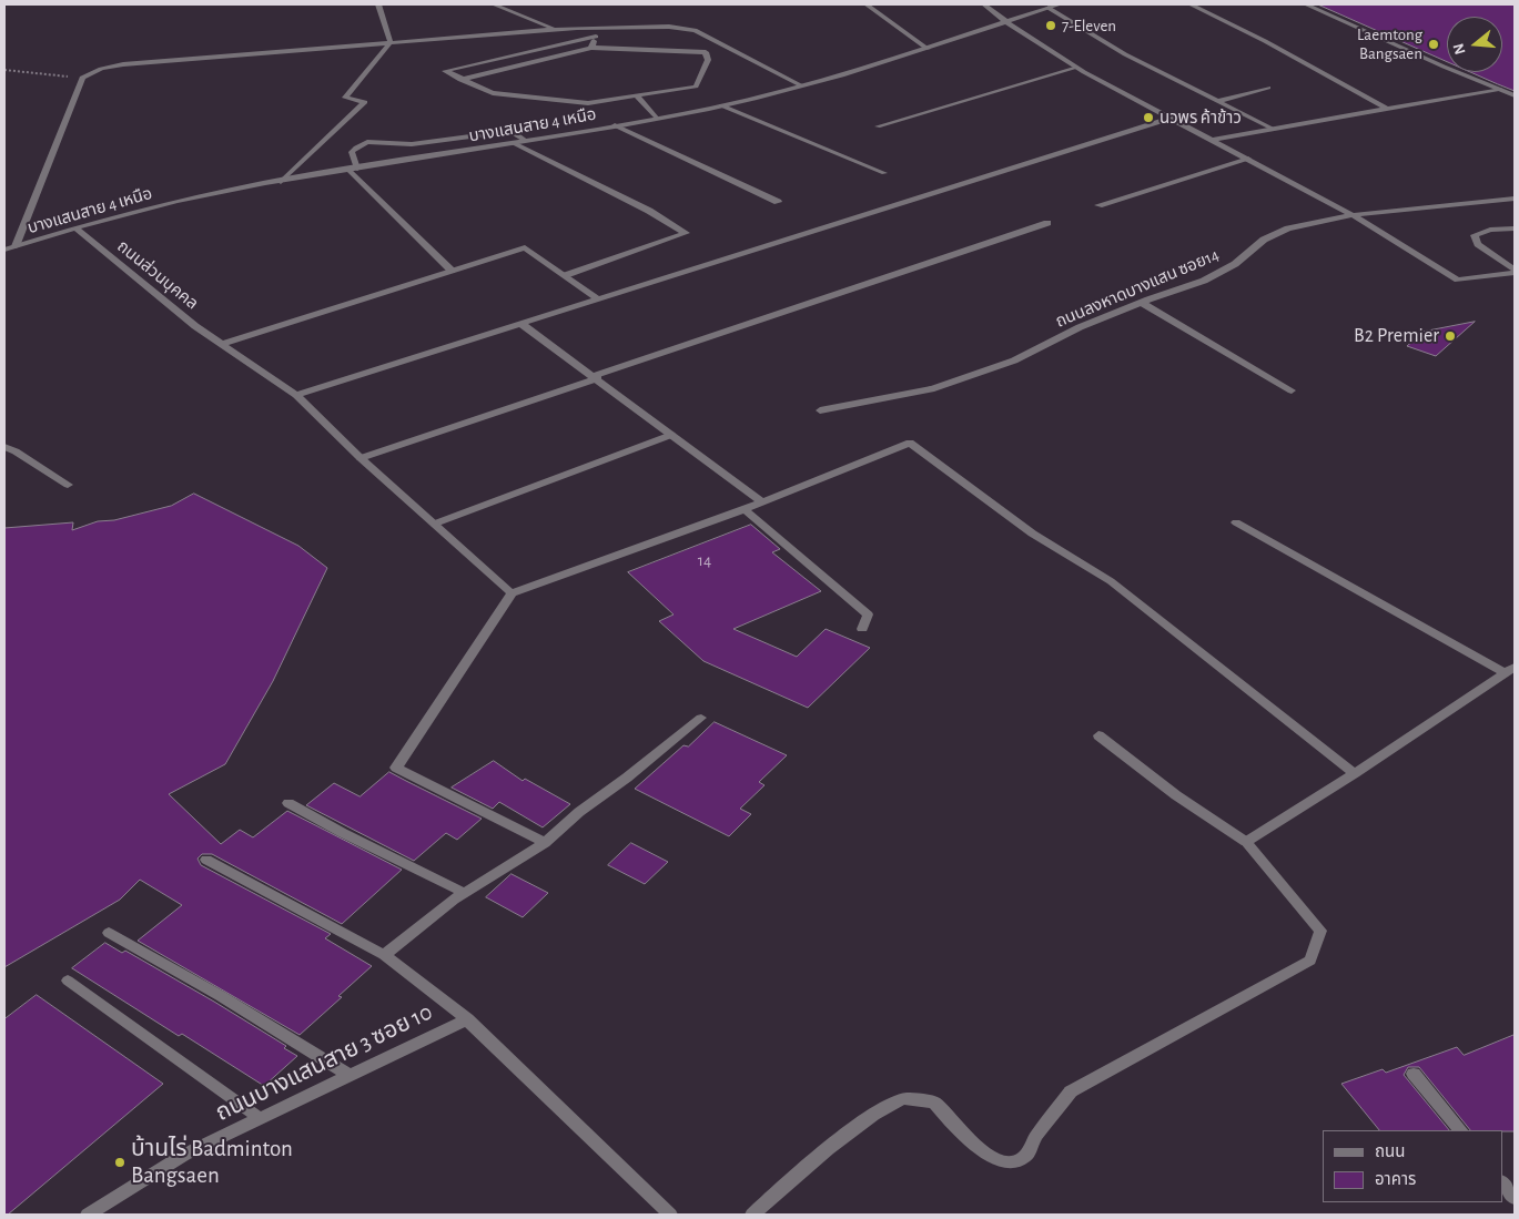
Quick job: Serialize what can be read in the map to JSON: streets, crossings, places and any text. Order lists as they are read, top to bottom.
{
  "streets": {
    "street": [
      "บางแสนสาย 4 เหนือ",
      "ถนนส่วนบุคคล",
      "ถนนลงหาดบางแสน ซอย14",
      "ถนนบางแสนสาย 3 ซอย 10"
    ]
  },
  "crossings": [
    ["บางแสนสาย 4 เหนือ", "ถนนส่วนบุคคล"]
  ],
  "places": [
    "7-Eleven",
    "Laemtong Bangsaen",
    "นวพร ค้าข้าว",
    "B2 Premier",
    "บ้านไร่ Badminton Bangsaen"
  ],
  "house_numbers": ["14"],
  "legend": ["ถนน", "อาคาร"],
  "north": "left"
}
